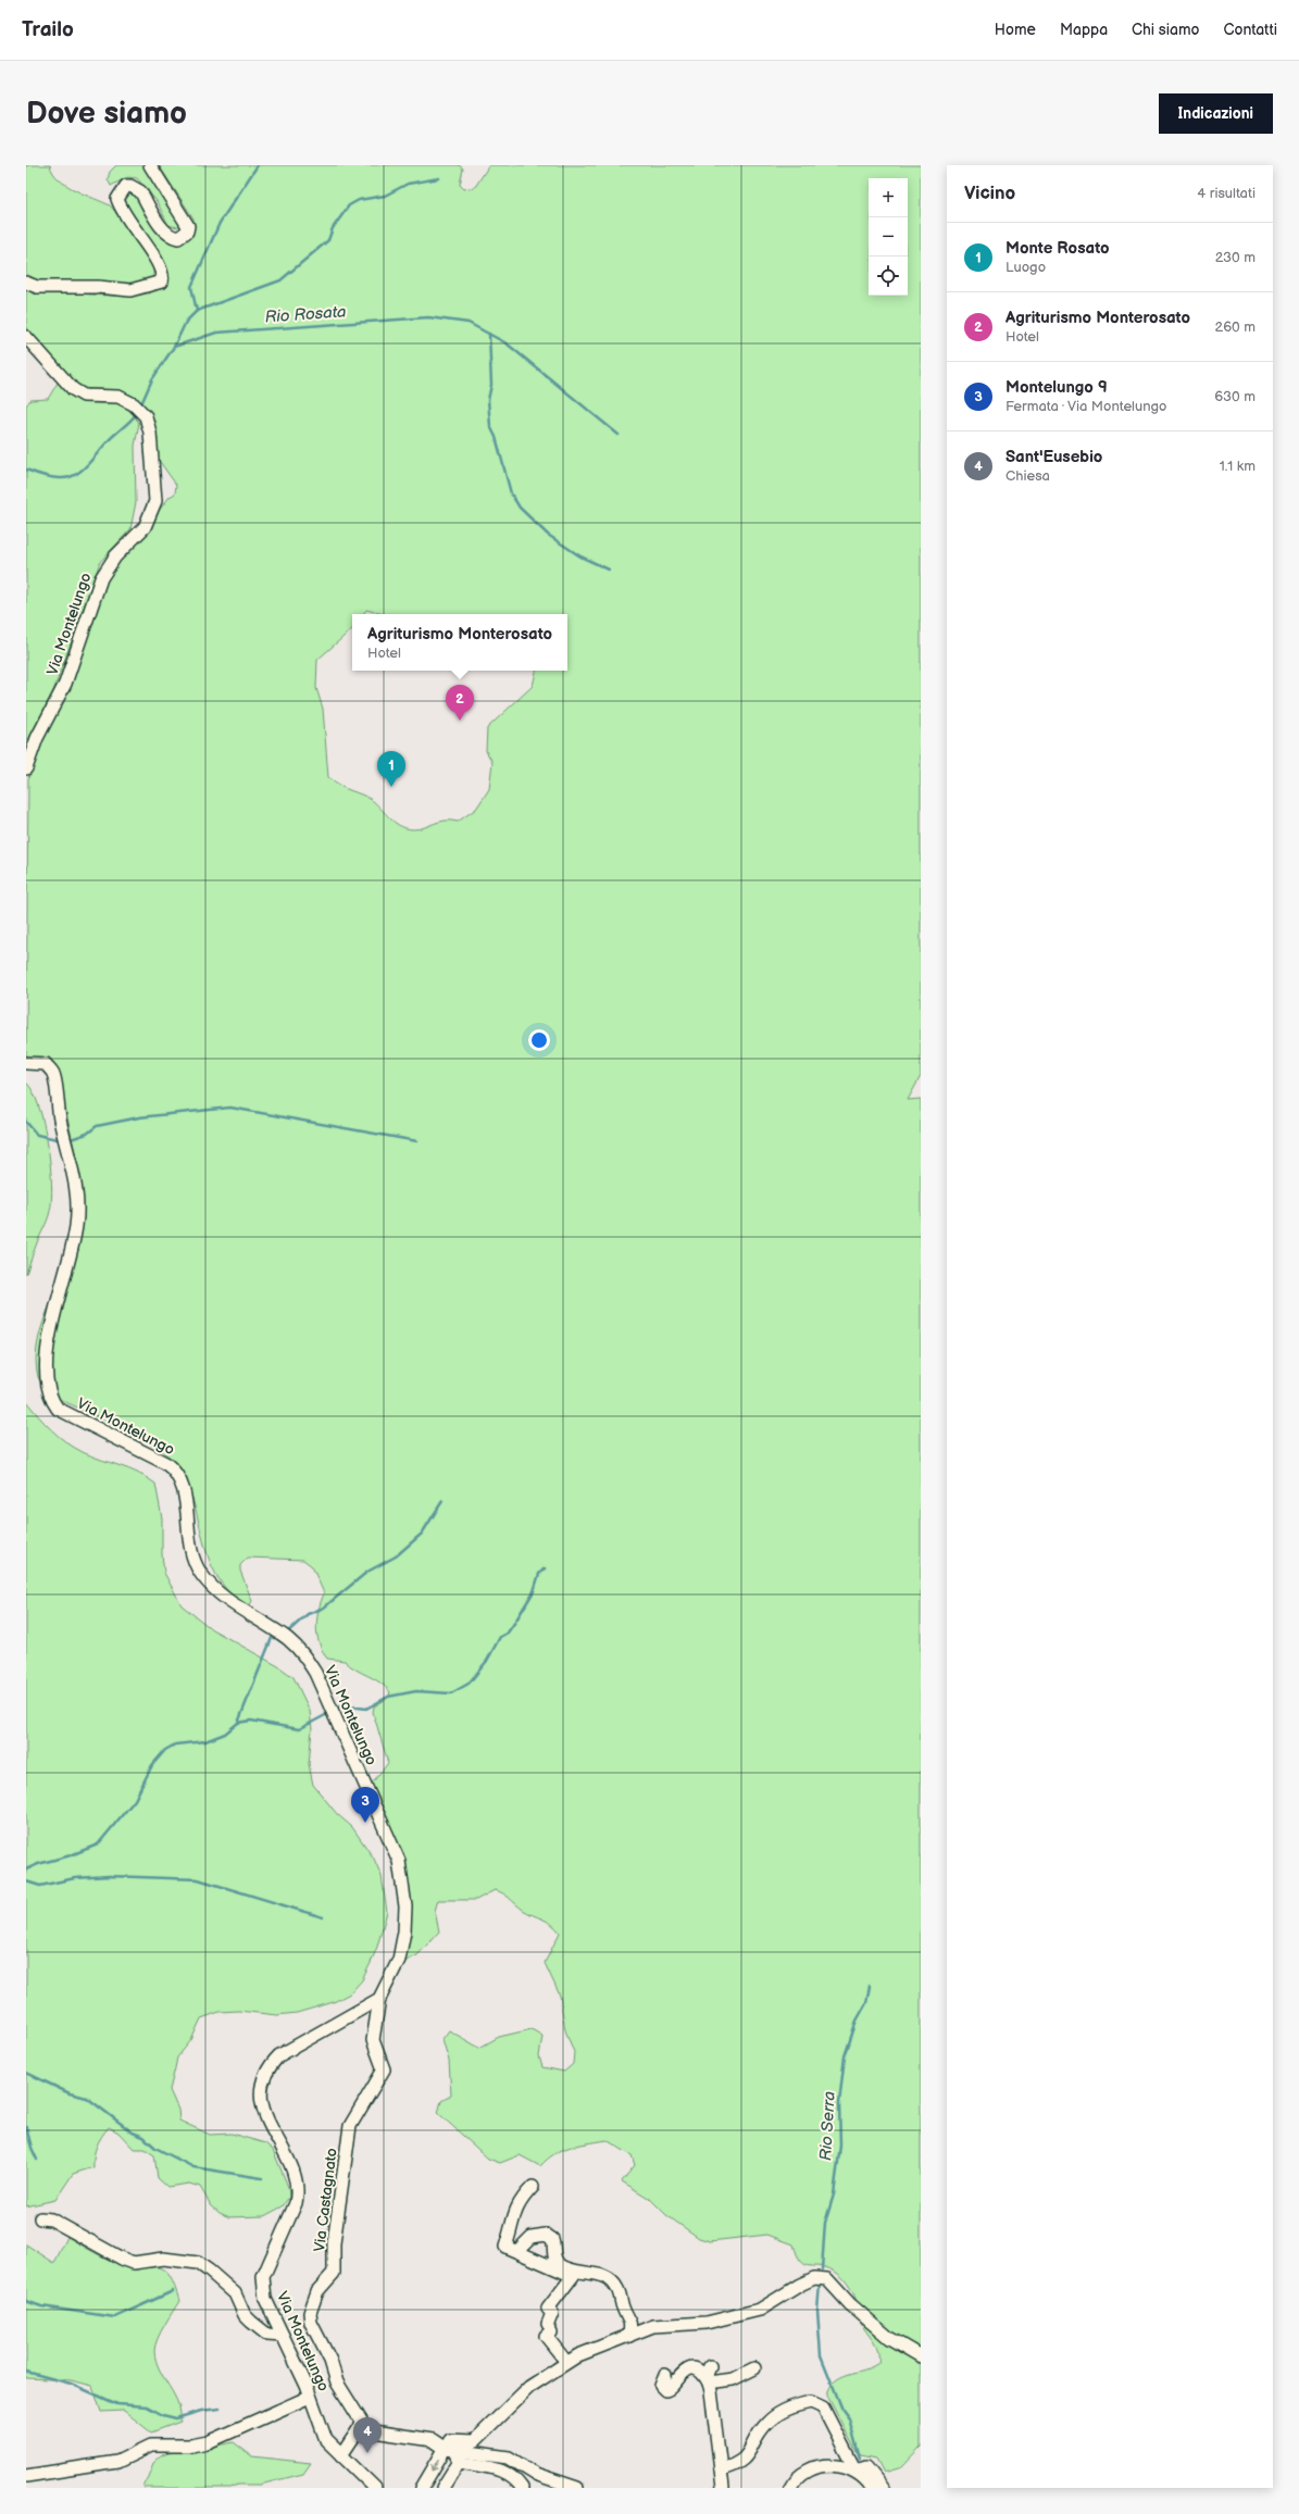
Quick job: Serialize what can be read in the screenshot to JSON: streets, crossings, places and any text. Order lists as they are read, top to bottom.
{
  "streets": {
    "street": ["Via Montelungo", "Via Castagnato"]
  },
  "crossings": [
    ["Via Montelungo", "Via Castagnato"]
  ],
  "water": ["Rio Rosata", "Rio Serra"],
  "page": {
    "header": "Trailo",
    "nav": [
      "Home",
      "Mappa",
      "Chi siamo",
      "Contatti"
    ],
    "buttons": "Indicazioni",
    "title": "Dove siamo",
    "heading": ["Vicino", "4 risultati"],
    "map_buttons": ["+", "−"],
    "list": [
      {
        "mark": "1",
        "name": "Monte Rosato",
        "note": "Luogo",
        "value": "230 m"
      },
      {
        "mark": "2",
        "name": "Agriturismo Monterosato",
        "note": "Hotel",
        "value": "260 m"
      },
      {
        "mark": "3",
        "name": "Montelungo 9",
        "note": "Fermata · Via Montelungo",
        "value": "630 m"
      },
      {
        "mark": "4",
        "name": "Sant'Eusebio",
        "note": "Chiesa",
        "value": "1.1 km"
      }
    ],
    "popup": ["Agriturismo Monterosato", "Hotel"],
    "pins": [
      "2",
      "1",
      "3",
      "4"
    ]
  }
}
